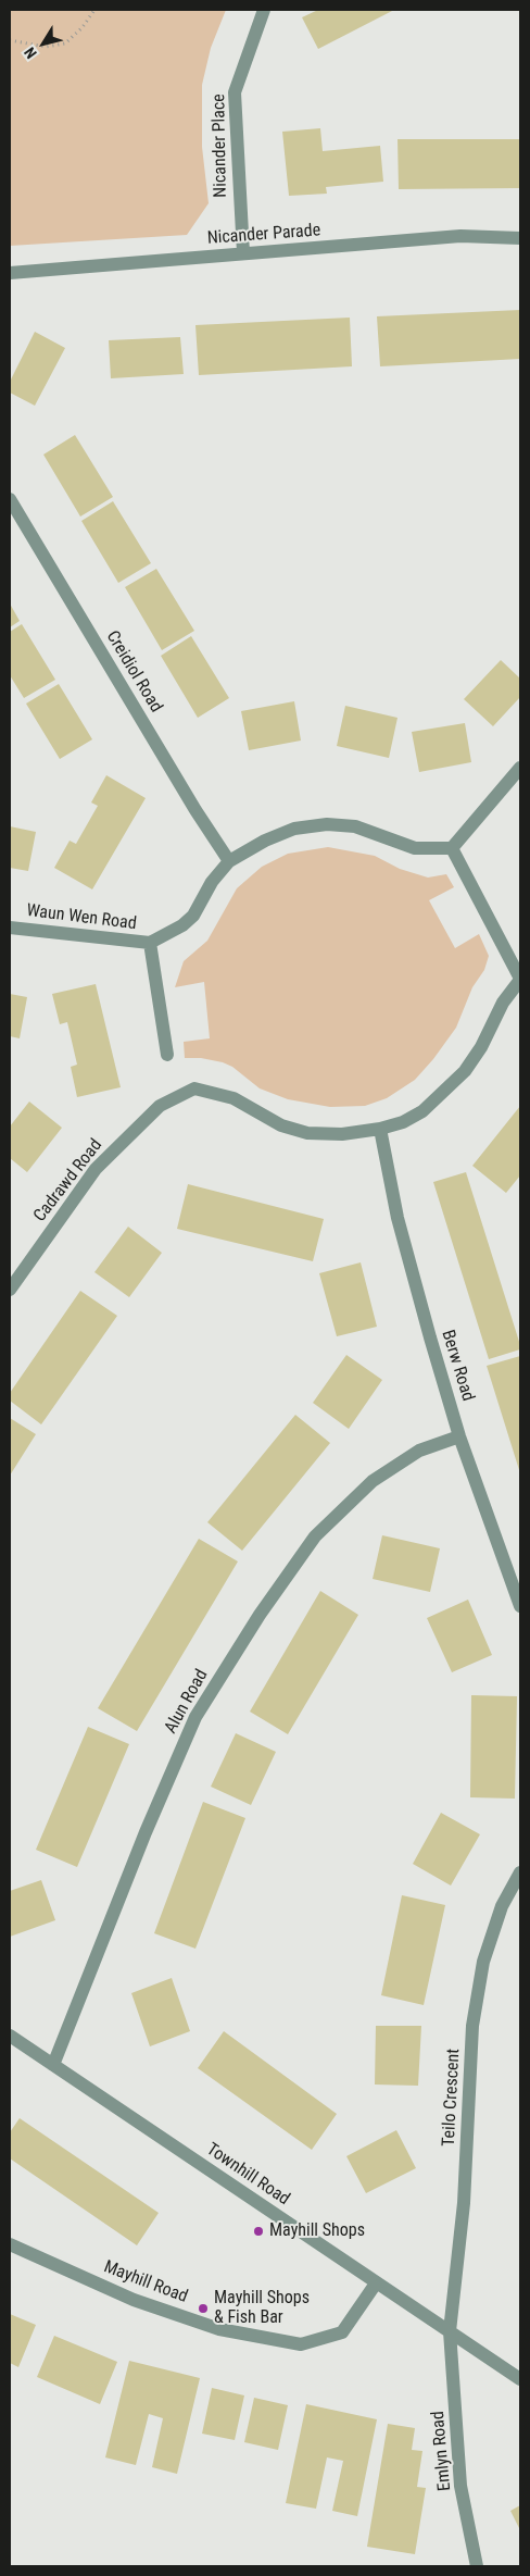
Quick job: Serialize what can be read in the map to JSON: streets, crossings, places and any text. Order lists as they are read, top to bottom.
{
  "streets": {
    "street": [
      "Nicander Place",
      "Nicander Parade",
      "Creidiol Road",
      "Waun Wen Road",
      "Cadrawd Road",
      "Berw Road",
      "Alun Road",
      "Teilo Crescent",
      "Townhill Road",
      "Mayhill Road",
      "Emlyn Road"
    ]
  },
  "crossings": [
    ["Nicander Place", "Nicander Parade"],
    ["Cadrawd Road", "Berw Road"],
    ["Berw Road", "Alun Road"],
    ["Alun Road", "Townhill Road"],
    ["Teilo Crescent", "Townhill Road"],
    ["Teilo Crescent", "Emlyn Road"],
    ["Townhill Road", "Mayhill Road"],
    ["Townhill Road", "Emlyn Road"]
  ],
  "places": ["Mayhill Shops", "Mayhill Shops & Fish Bar"],
  "north": "bottom left"
}
